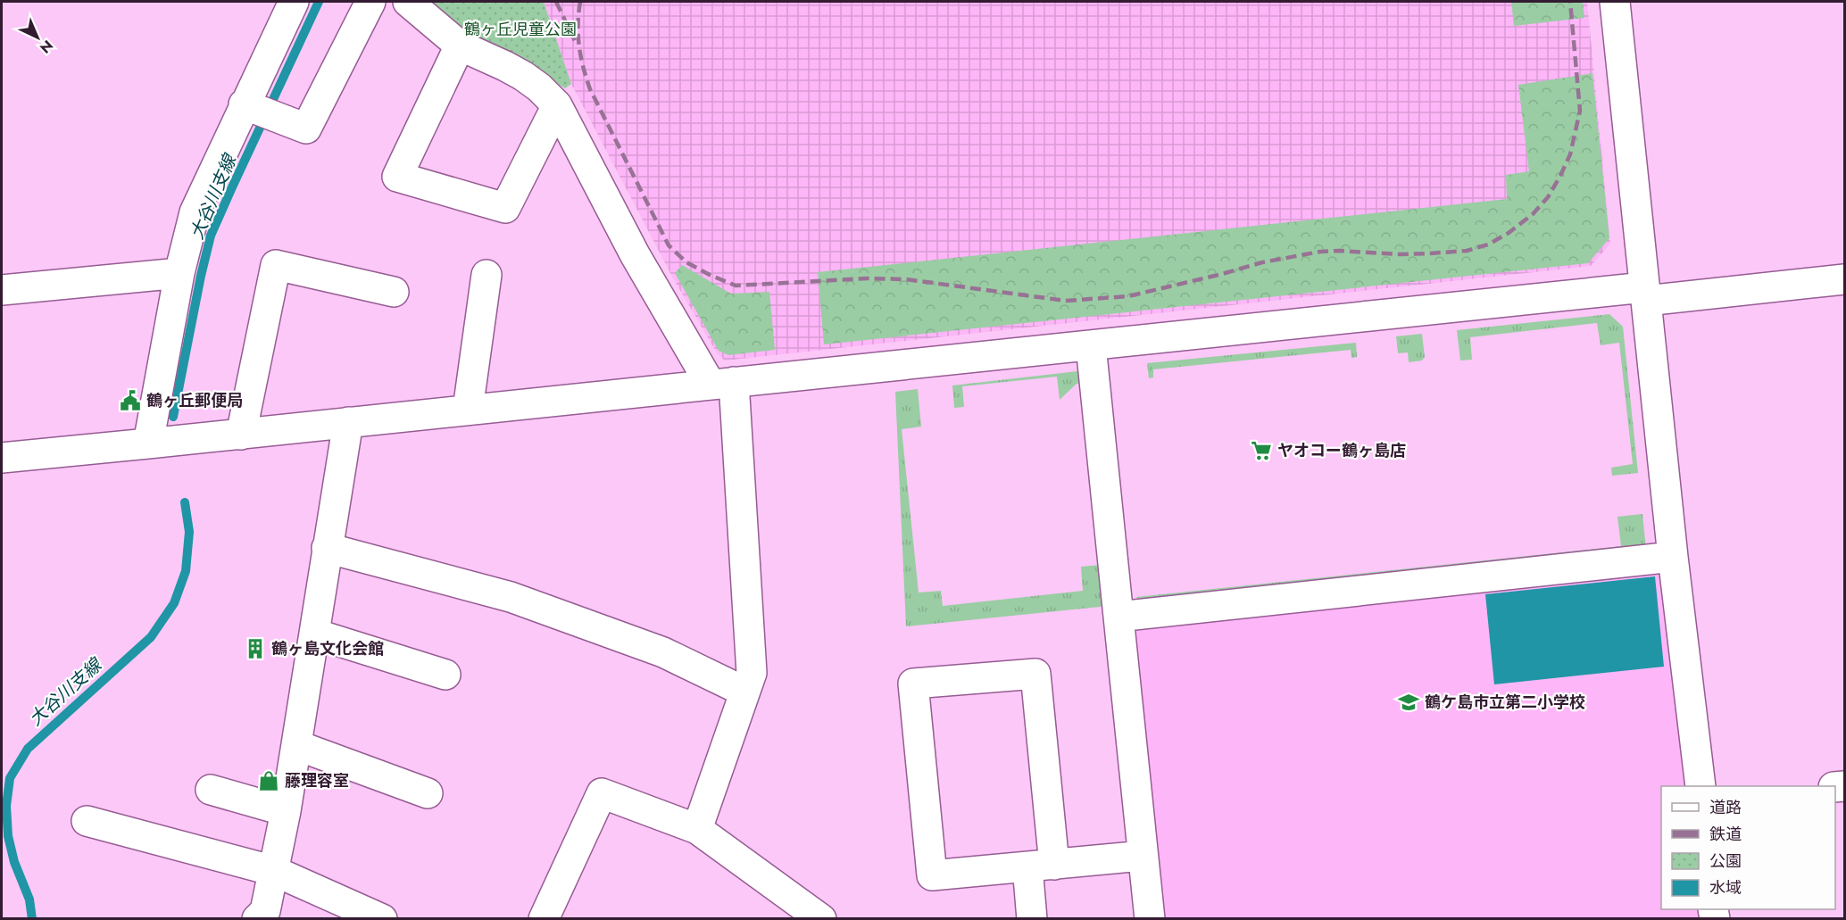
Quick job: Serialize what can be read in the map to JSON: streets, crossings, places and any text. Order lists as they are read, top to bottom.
{
  "water": ["大谷川支線"],
  "parks": ["鶴ヶ丘児童公園"],
  "places": {
    "public building": ["鶴ヶ丘郵便局"],
    "supermarket": ["ヤオコー鶴ヶ島店"],
    "building": ["鶴ヶ島文化会館"],
    "school or university": ["鶴ケ島市立第二小学校"],
    "shop": ["藤理容室"]
  },
  "legend": [
    "道路",
    "鉄道",
    "公園",
    "水域"
  ],
  "north": "bottom right"
}
